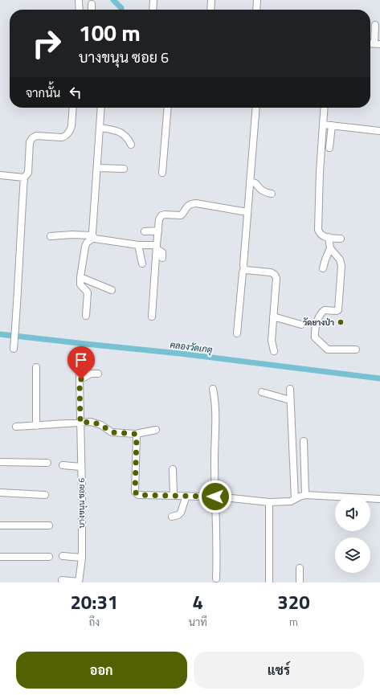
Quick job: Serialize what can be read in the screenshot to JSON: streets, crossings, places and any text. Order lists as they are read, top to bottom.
{
  "streets": {
    "street": ["บางขนุน ซอย 6"]
  },
  "water": ["คลองวัดเกตุ"],
  "places": ["วัดยางป่า"],
  "page": {
    "turn": ["100 m", "บางขนุน ซอย 6"],
    "then": "จากนั้น",
    "eta": [
      "20:31",
      "ถึง",
      "4",
      "นาที",
      "320",
      "m"
    ],
    "buttons": ["ออก", "แชร์"]
  }
}
